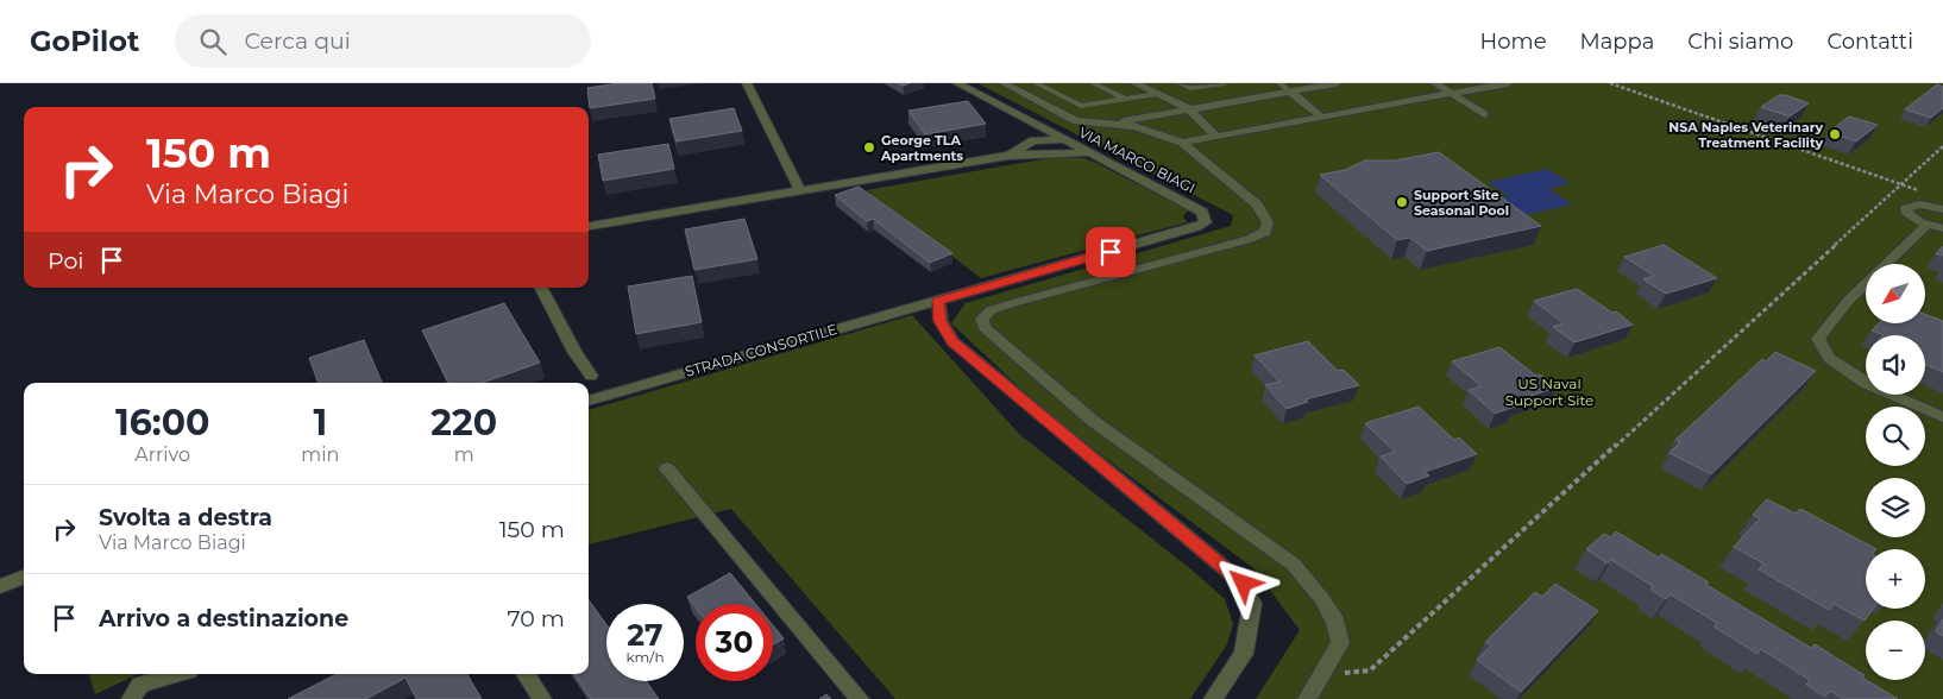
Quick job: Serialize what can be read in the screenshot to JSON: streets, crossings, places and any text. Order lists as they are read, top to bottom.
{
  "streets": {
    "street": ["VIA MARCO BIAGI", "STRADA CONSORTILE"]
  },
  "crossings": [
    ["VIA MARCO BIAGI", "STRADA CONSORTILE"]
  ],
  "parks": ["US Naval Support Site"],
  "places": ["NSA Naples Veterinary Treatment Facility", "George TLA Apartments", "Support Site Seasonal Pool"],
  "north": "bottom left",
  "page": {
    "header": "GoPilot",
    "search": "Cerca qui",
    "nav": [
      "Home",
      "Mappa",
      "Chi siamo",
      "Contatti"
    ],
    "turn": ["150 m", "Via Marco Biagi"],
    "then": "Poi",
    "map_buttons": ["+", "−"],
    "eta": [
      "16:00",
      "Arrivo",
      "1",
      "min",
      "220",
      "m"
    ],
    "list": [
      {
        "name": "Svolta a destra",
        "note": "Via Marco Biagi",
        "value": "150 m"
      },
      {
        "name": "Arrivo a destinazione",
        "value": "70 m"
      }
    ],
    "speed": "27 km/h",
    "limit": "30"
  }
}
